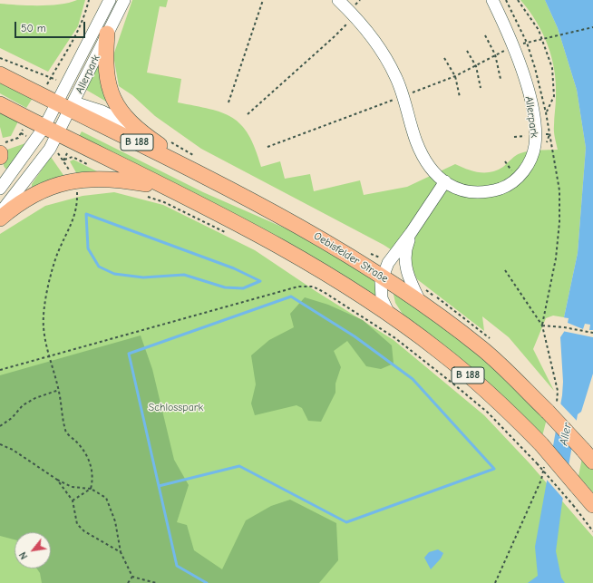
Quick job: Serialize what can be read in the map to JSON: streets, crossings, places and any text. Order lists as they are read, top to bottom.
{
  "streets": {
    "main road": ["B 188", "Oebisfelder Straße"],
    "street": ["Allerpark"]
  },
  "crossings": [
    ["Allerpark", "B 188"],
    ["Allerpark", "Oebisfelder Straße"],
    ["B 188", "Oebisfelder Straße"]
  ],
  "water": ["Aller"],
  "parks": ["Schlosspark"],
  "scale_bar": "50 m",
  "north": "bottom left"
}
